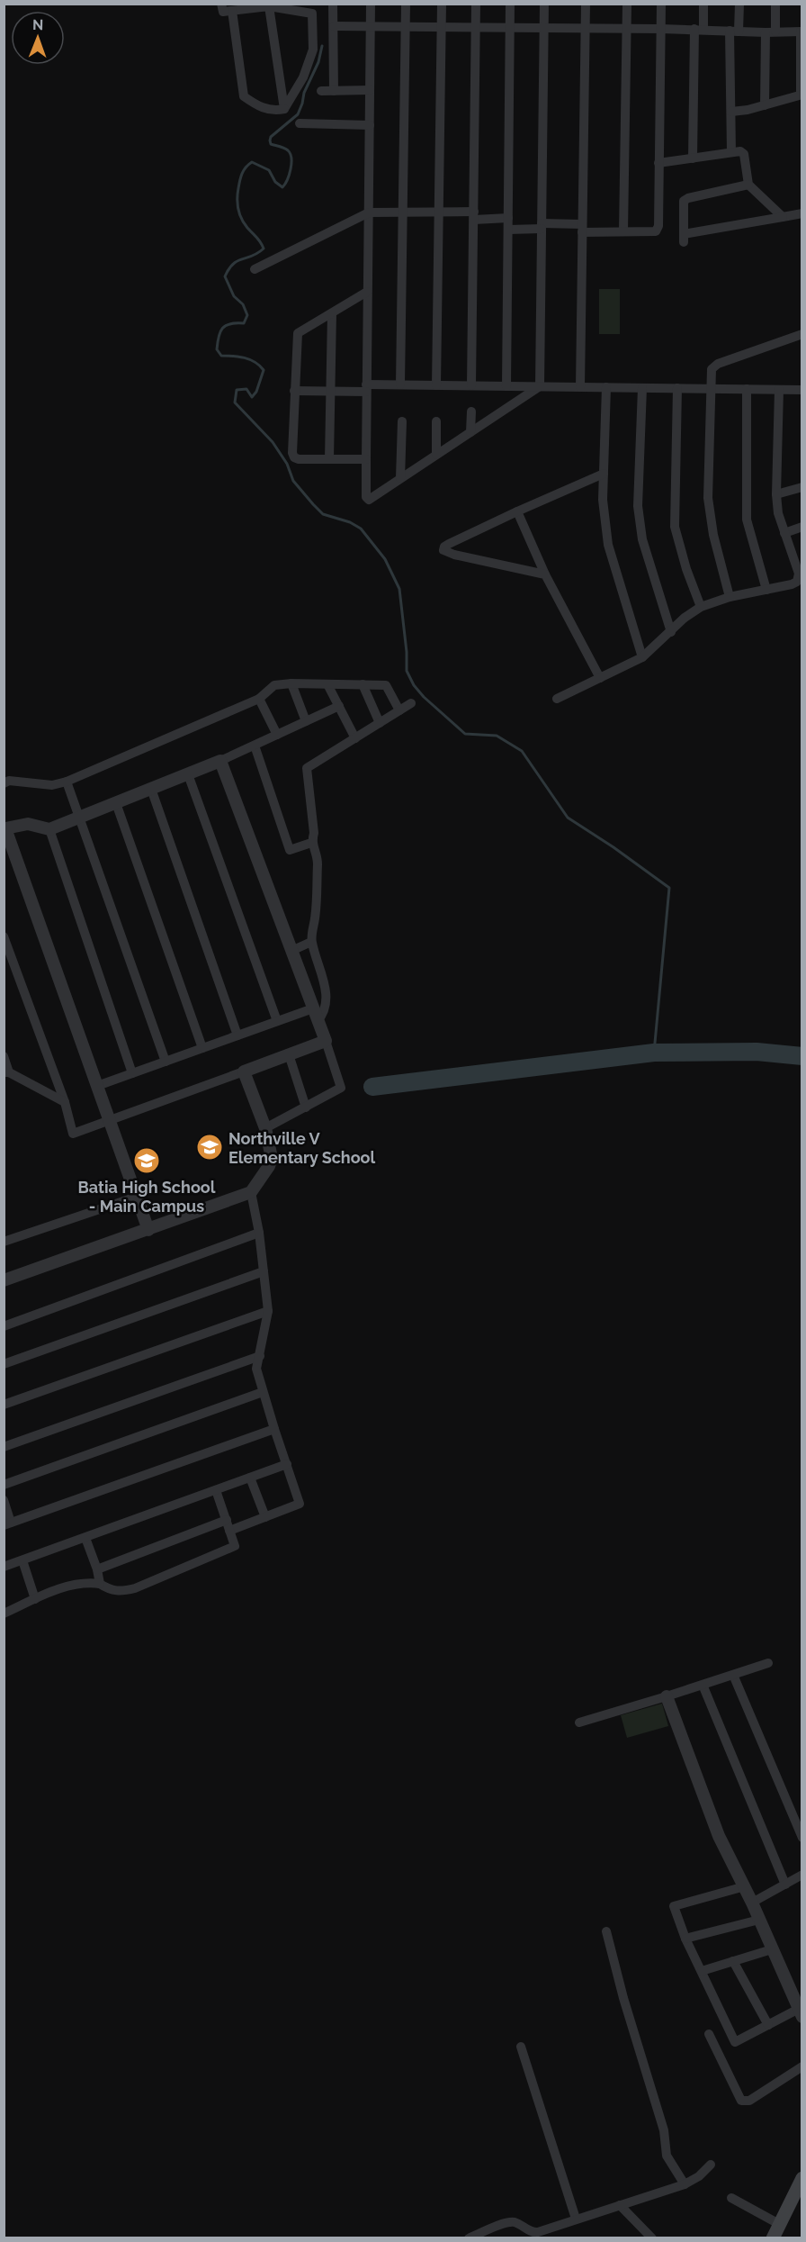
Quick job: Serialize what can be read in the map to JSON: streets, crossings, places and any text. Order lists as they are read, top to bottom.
{
  "places": {
    "school or university": ["Northville V Elementary School", "Batia High School - Main Campus"]
  },
  "north": "top"
}
